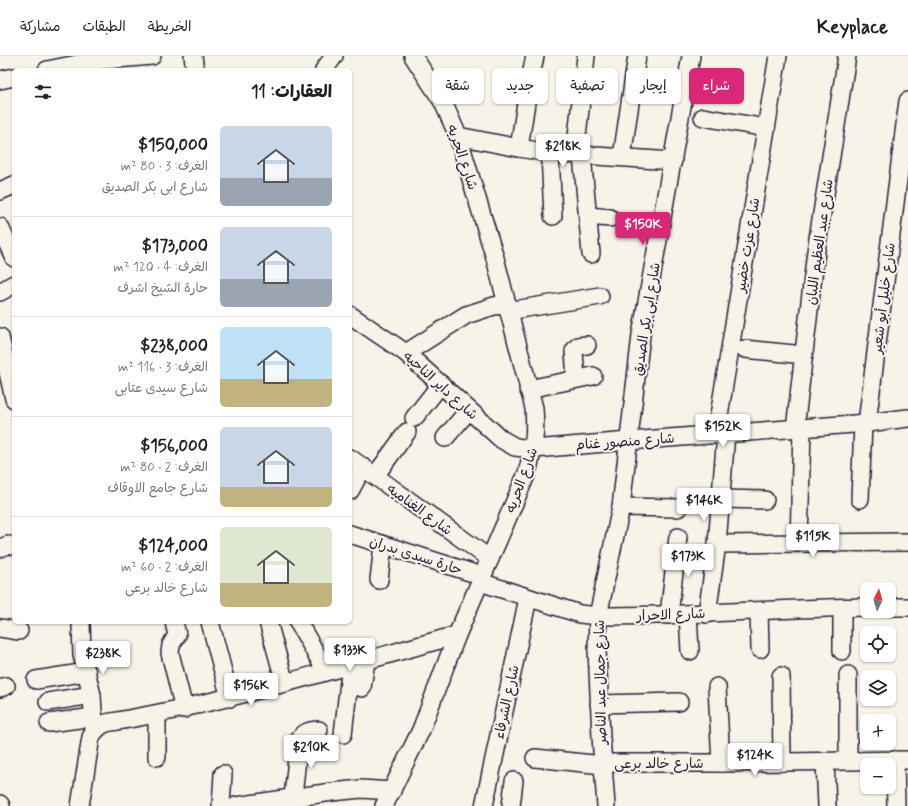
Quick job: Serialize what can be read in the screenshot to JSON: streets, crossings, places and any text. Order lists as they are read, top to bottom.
{
  "streets": {
    "street": [
      "شارع الحريه",
      "شارع عبد العظيم اللبان",
      "شارع عزت خضير",
      "شارع خليل أبو شعير",
      "شارع ابى بكر الصديق",
      "شارع داير الناحيه",
      "شارع منصور غنام",
      "شارع الغناميه",
      "حارة سيدى بدران",
      "شارع الاحرار",
      "شارع جمال عبد الناصر",
      "شارع الشرفاء",
      "شارع خالد برعى"
    ]
  },
  "crossings": [
    ["شارع الحريه", "شارع داير الناحيه"],
    ["شارع الحريه", "شارع منصور غنام"],
    ["شارع الحريه", "شارع الغناميه"],
    ["شارع الحريه", "حارة سيدى بدران"],
    ["شارع الحريه", "شارع الاحرار"],
    ["شارع عبد العظيم اللبان", "شارع منصور غنام"],
    ["شارع عزت خضير", "شارع منصور غنام"],
    ["شارع عزت خضير", "شارع الاحرار"],
    ["شارع خليل أبو شعير", "شارع منصور غنام"],
    ["شارع ابى بكر الصديق", "شارع منصور غنام"],
    ["شارع ابى بكر الصديق", "شارع جمال عبد الناصر"],
    ["شارع داير الناحيه", "شارع منصور غنام"],
    ["شارع منصور غنام", "شارع جمال عبد الناصر"],
    ["حارة سيدى بدران", "شارع الاحرار"],
    ["شارع الاحرار", "شارع جمال عبد الناصر"],
    ["شارع الاحرار", "شارع الشرفاء"],
    ["شارع جمال عبد الناصر", "شارع خالد برعى"]
  ],
  "north": "top",
  "page": {
    "header": "Keyplace",
    "nav": ["الخريطة", "الطبقات", "مشاركة"],
    "chip": [
      "شراء",
      "إيجار",
      "تصفية",
      "جديد",
      "شقة"
    ],
    "heading": "العقارات: 11",
    "list": [
      {
        "name": "$150,000",
        "note": "الغرف: 3 · 80 m² · شارع ابى بكر الصديق"
      },
      {
        "name": "$173,000",
        "note": "الغرف: 4 · 120 m² · حارة الشيخ اشرف"
      },
      {
        "name": "$238,000",
        "note": "الغرف: 3 · 116 m² · شارع سيدى عتابى"
      },
      {
        "name": "$156,000",
        "note": "الغرف: 2 · 80 m² · شارع جامع الاوقاف"
      },
      {
        "name": "$124,000",
        "note": "الغرف: 2 · 60 m² · شارع خالد برعى"
      }
    ],
    "price": [
      "$218K",
      "$150K",
      "$152K",
      "$146K",
      "$115K",
      "$173K",
      "$133K",
      "$238K",
      "$156K",
      "$210K",
      "$124K"
    ],
    "map_buttons": ["+", "−"]
  }
}
